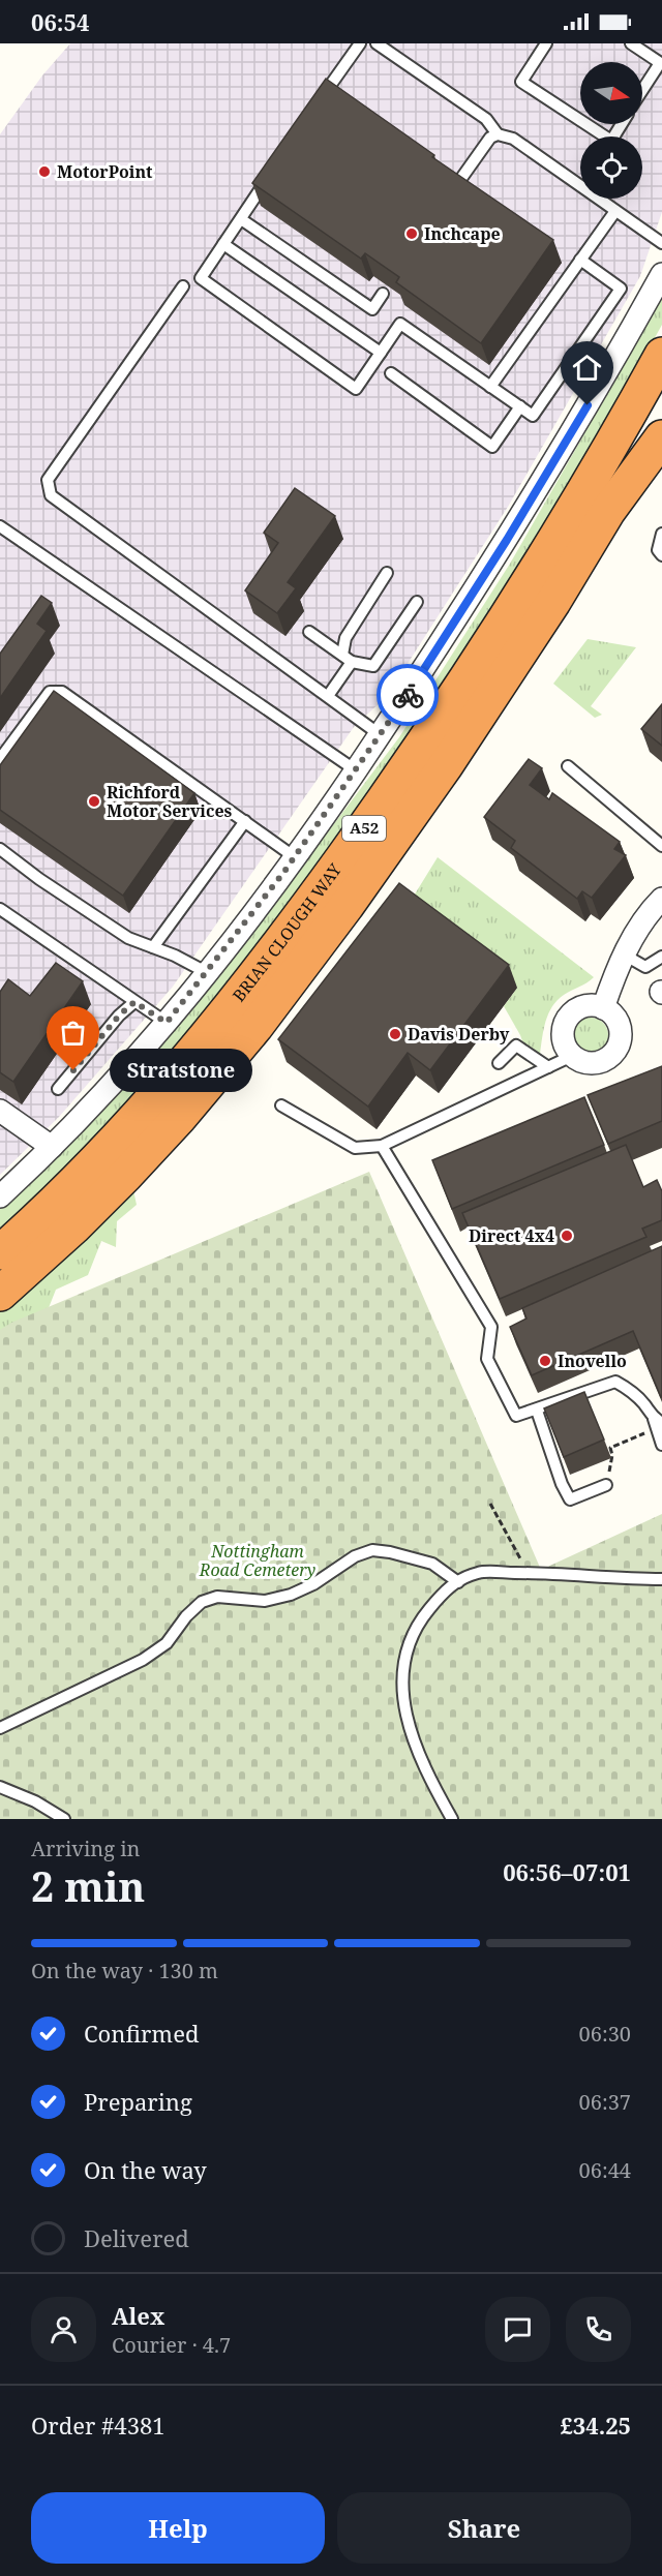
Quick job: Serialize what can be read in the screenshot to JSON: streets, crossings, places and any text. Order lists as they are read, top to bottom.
{
  "streets": {
    "highway": ["A52", "BRIAN CLOUGH WAY"]
  },
  "parks": ["Nottingham Road Cemetery"],
  "places": [
    "MotorPoint",
    "Inchcape",
    "Richford Motor Services",
    "Davis Derby",
    "Stratstone",
    "Direct 4x4",
    "Inovello"
  ],
  "north": "right",
  "page": {
    "status": "06:54",
    "bubble": "Stratstone",
    "heading": ["2 min", "Arriving in", "06:56–07:01"],
    "panel": [
      "Alex",
      "Courier · 4.7",
      "Order #4381",
      "£34.25"
    ],
    "bar": "On the way · 130 m",
    "list": [
      ["Confirmed", "06:30"],
      ["Preparing", "06:37"],
      ["On the way", "06:44"],
      "Delivered"
    ],
    "buttons": ["Help", "Share"]
  }
}
